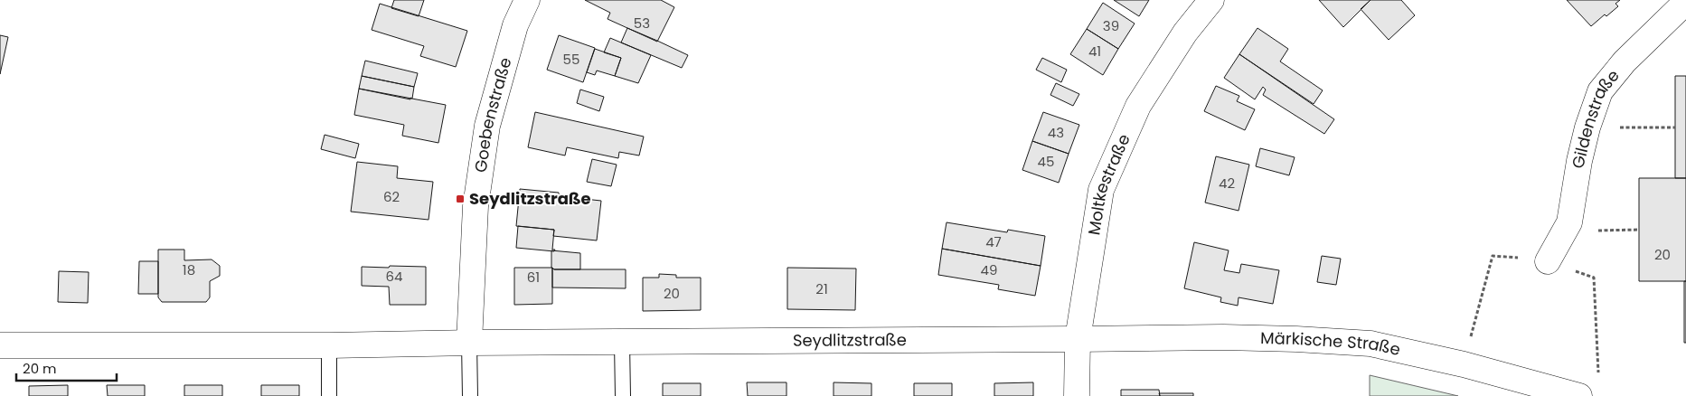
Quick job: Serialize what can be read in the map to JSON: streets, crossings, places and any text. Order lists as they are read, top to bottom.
{
  "streets": {
    "street": [
      "Goebenstraße",
      "Gildenstraße",
      "Moltkestraße",
      "Seydlitzstraße",
      "Märkische Straße"
    ]
  },
  "crossings": [
    ["Goebenstraße", "Seydlitzstraße"],
    ["Moltkestraße", "Seydlitzstraße"],
    ["Moltkestraße", "Märkische Straße"],
    ["Seydlitzstraße", "Märkische Straße"]
  ],
  "places": {
    "transit": ["Seydlitzstraße"]
  },
  "house_numbers": [
    "53",
    "39",
    "41",
    "55",
    "43",
    "45",
    "42",
    "62",
    "47",
    "20",
    "18",
    "49",
    "64",
    "61",
    "21",
    "20"
  ],
  "scale_bar": "20 m"
}
